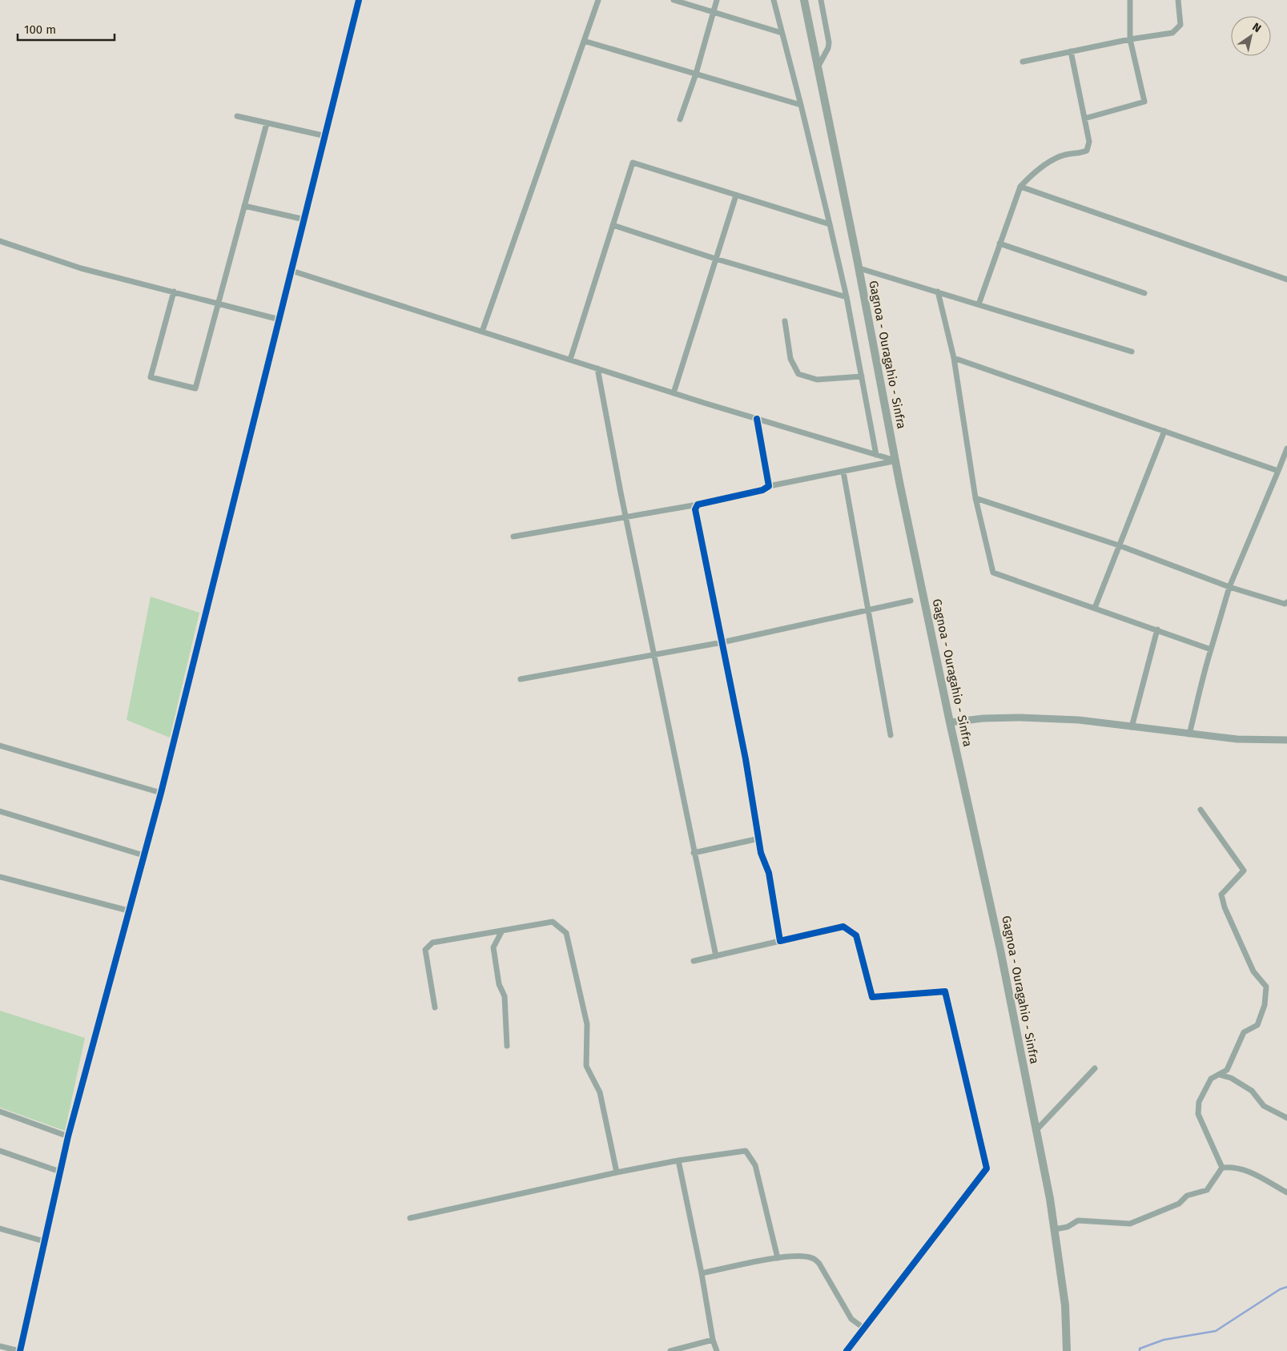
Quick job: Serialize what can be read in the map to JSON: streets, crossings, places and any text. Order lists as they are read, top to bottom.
{
  "streets": {
    "main road": ["Gagnoa - Ouragahio - Sinfra"]
  },
  "scale_bar": "100 m",
  "north": "top right"
}
